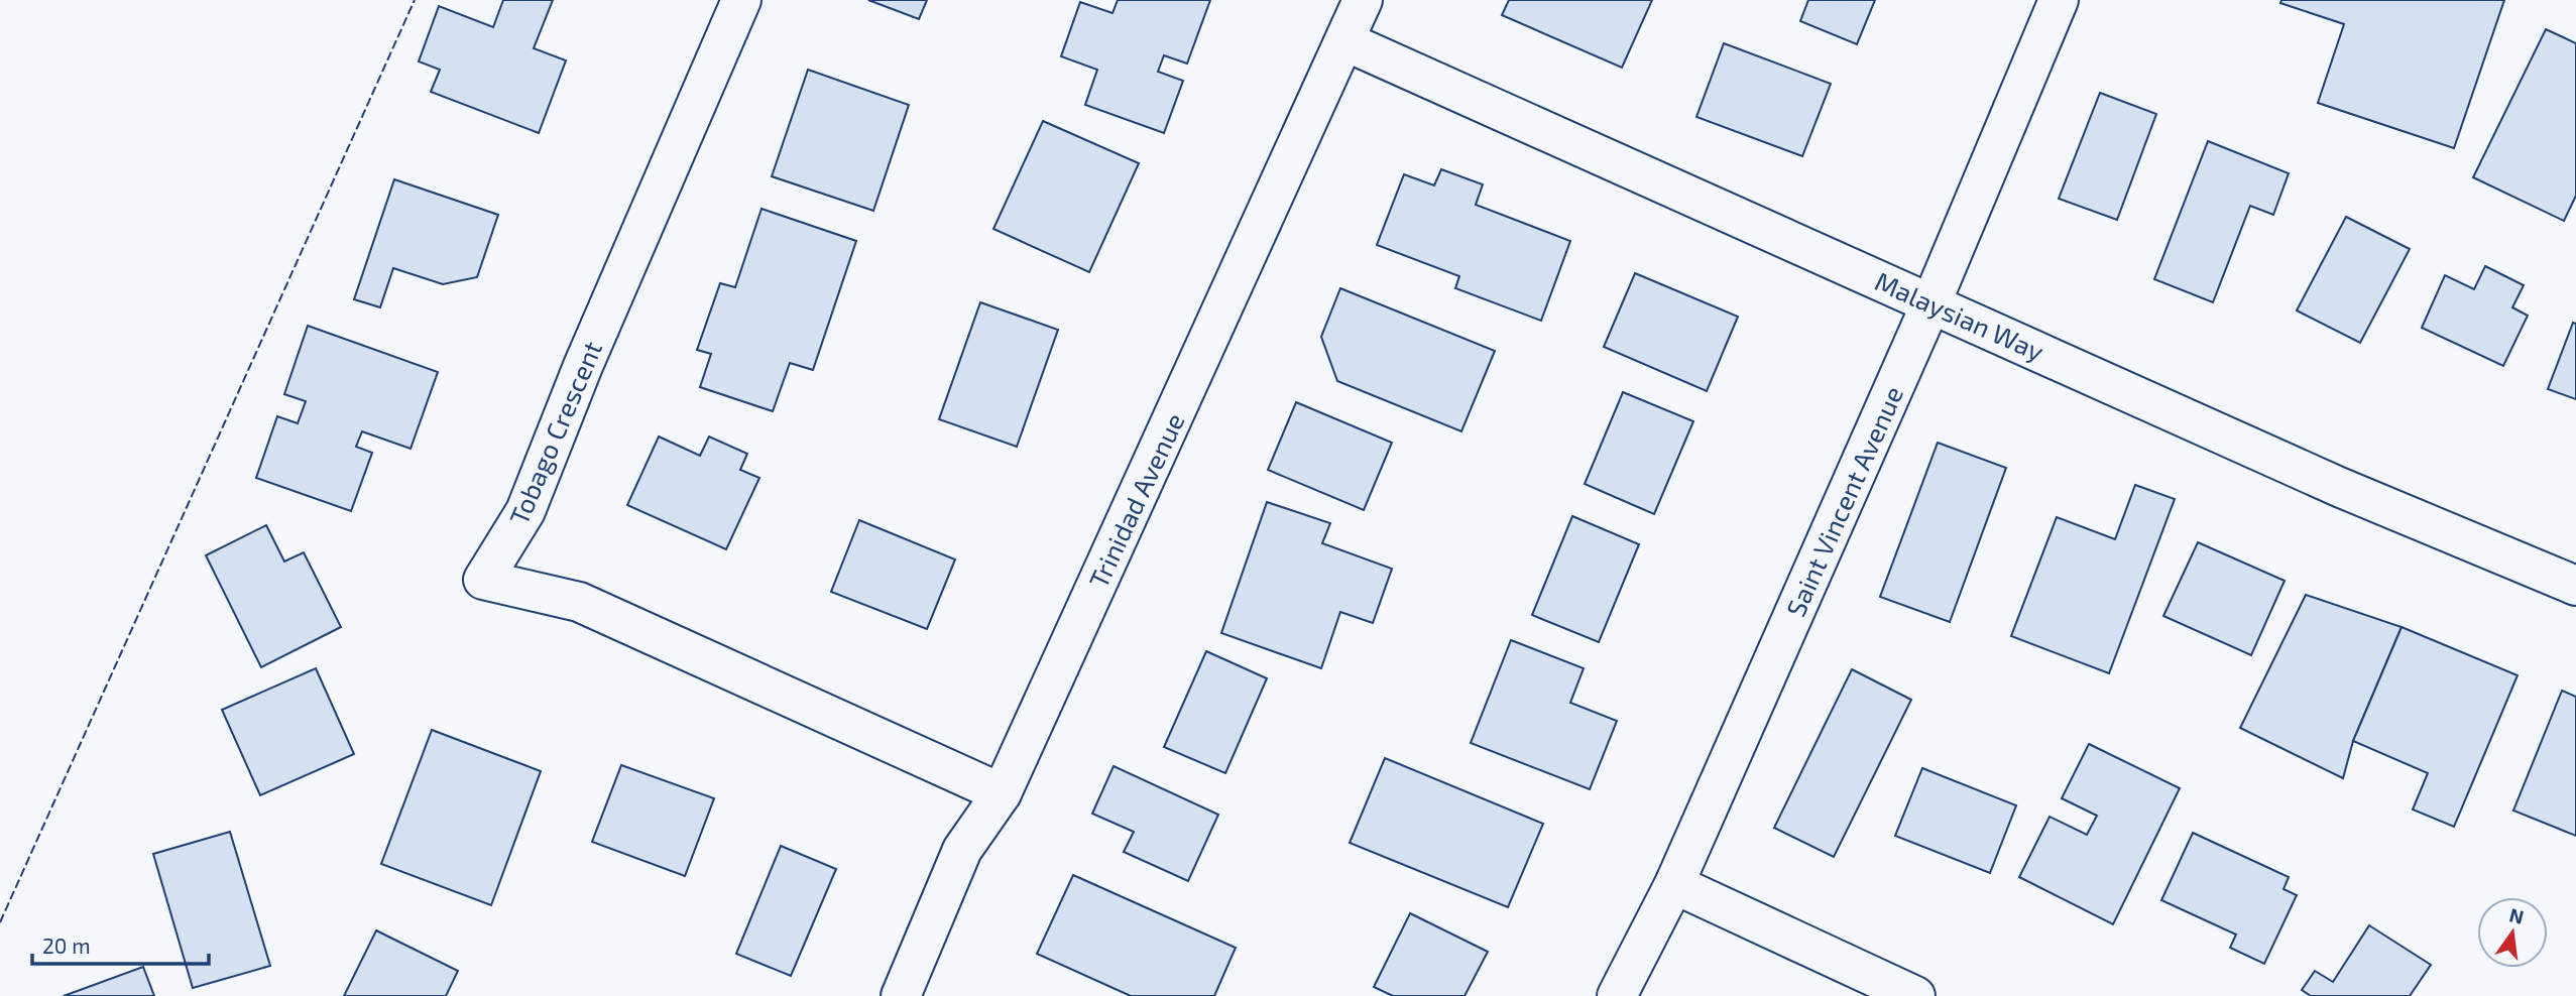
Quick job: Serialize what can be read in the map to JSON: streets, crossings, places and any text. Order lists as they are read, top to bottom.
{
  "streets": {
    "street": [
      "Malaysian Way",
      "Tobago Crescent",
      "Trinidad Avenue",
      "Saint Vincent Avenue"
    ]
  },
  "crossings": [
    ["Malaysian Way", "Trinidad Avenue"],
    ["Malaysian Way", "Saint Vincent Avenue"],
    ["Tobago Crescent", "Trinidad Avenue"]
  ],
  "scale_bar": "20 m",
  "north": "top"
}
